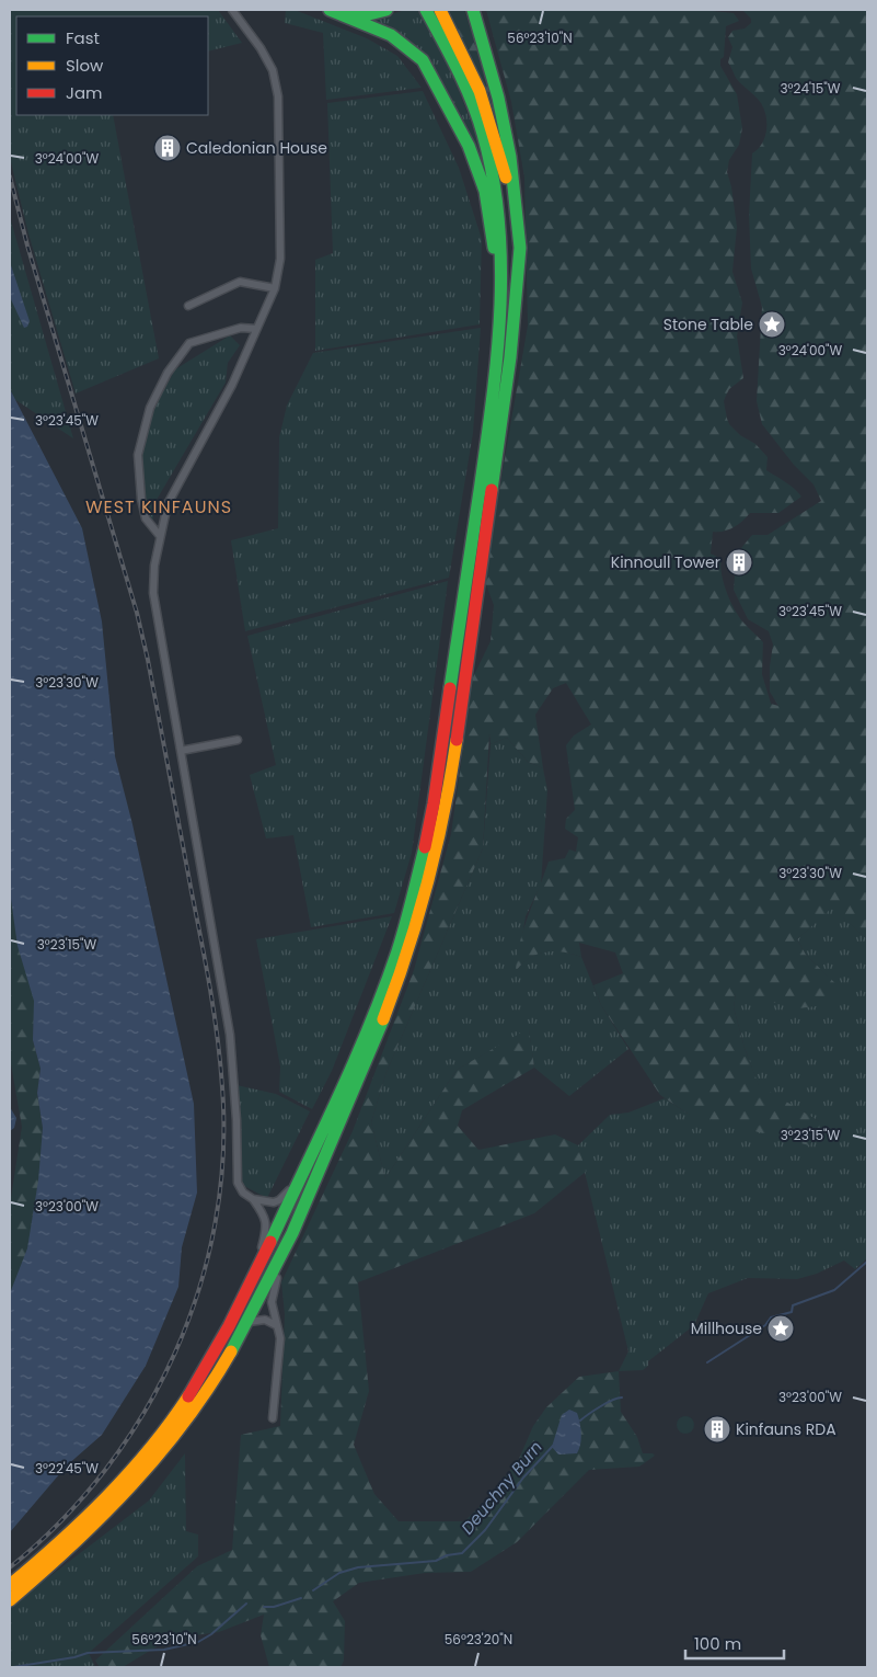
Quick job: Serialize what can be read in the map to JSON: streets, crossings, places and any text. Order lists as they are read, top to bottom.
{
  "districts": ["WEST KINFAUNS"],
  "water": ["Deuchny Burn"],
  "places": {
    "building": ["Caledonian House", "Kinnoull Tower", "Kinfauns RDA"],
    "place": ["Stone Table", "Millhouse"]
  },
  "legend": ["Fast", "Slow", "Jam"],
  "scale_bar": "100 m",
  "coordinates": [
    "56°23'10\"N",
    "3°24'15\"W",
    "3°24'00\"W",
    "3°23'45\"W",
    "3°23'30\"W",
    "3°23'15\"W",
    "3°23'00\"W",
    "3°22'45\"W",
    "56°23'20\"N"
  ]
}
